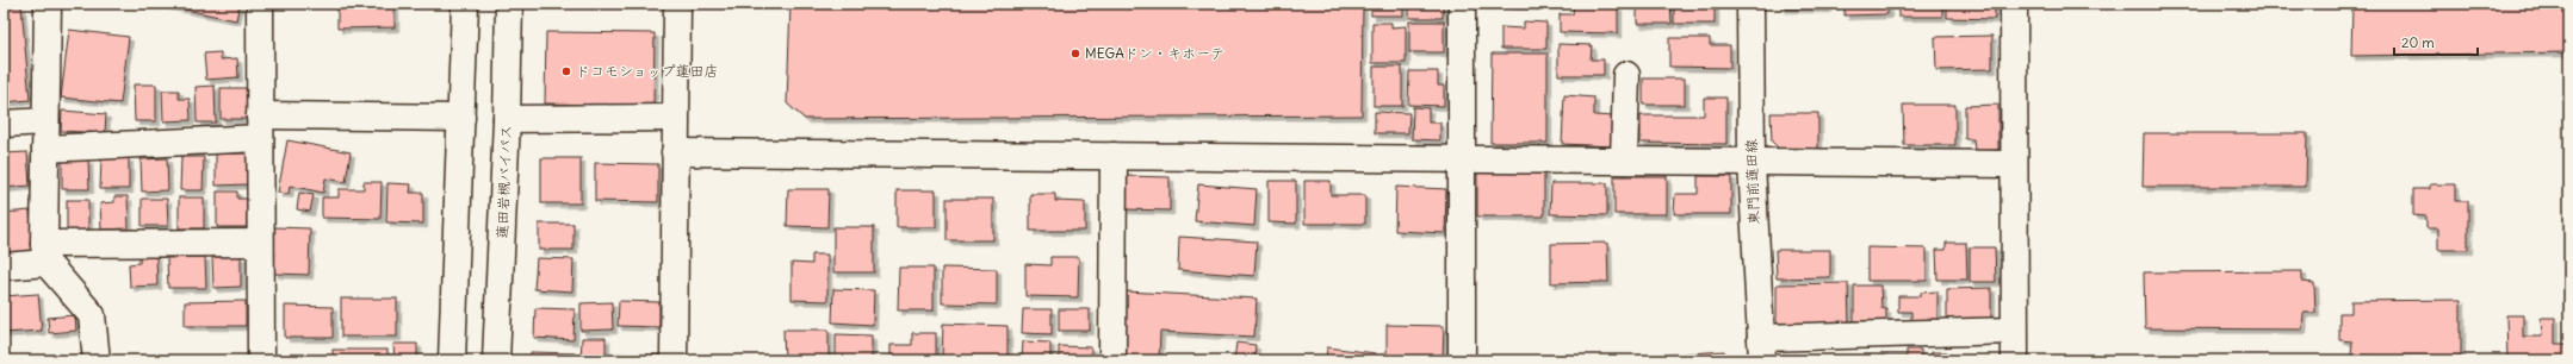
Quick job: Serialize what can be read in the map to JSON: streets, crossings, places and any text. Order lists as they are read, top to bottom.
{
  "streets": {
    "main road": ["蓮田岩槻バイパス", "東門前蓮田線"]
  },
  "places": ["MEGAドン・キホーテ", "ドコモショップ蓮田店"],
  "scale_bar": "20 m"
}
